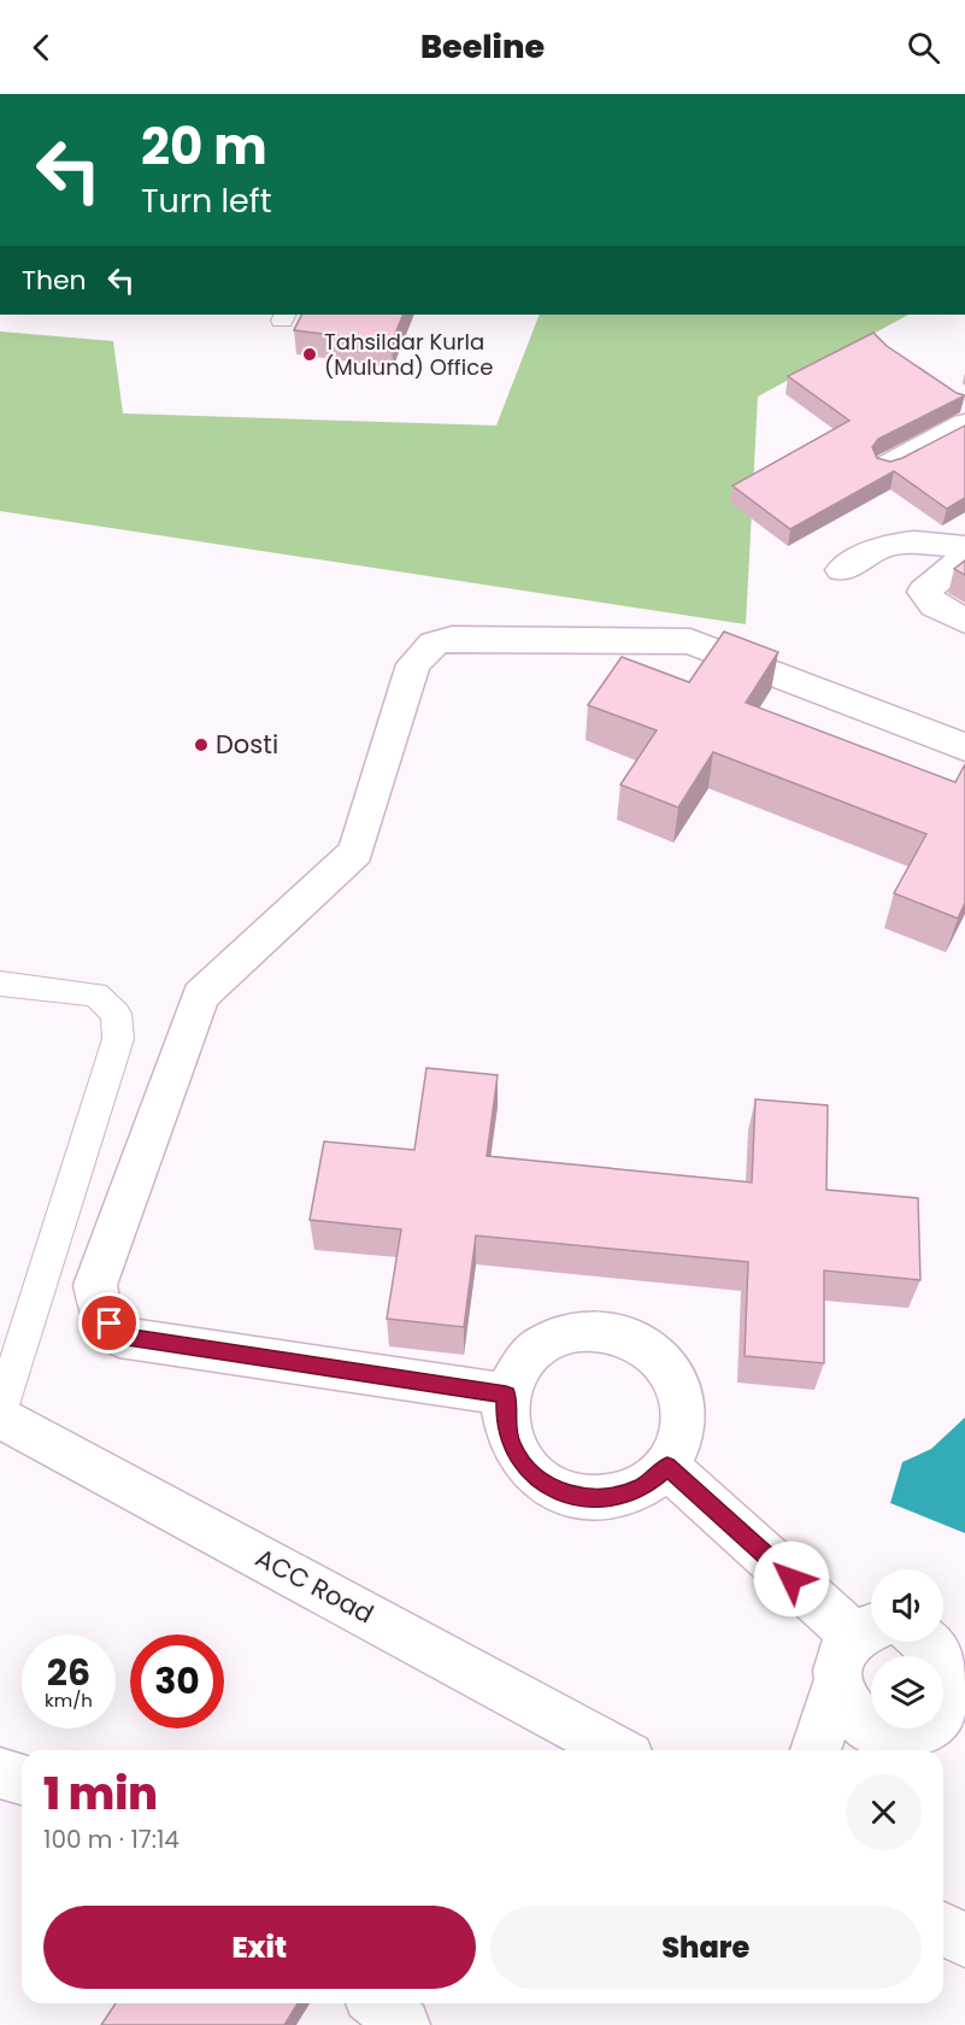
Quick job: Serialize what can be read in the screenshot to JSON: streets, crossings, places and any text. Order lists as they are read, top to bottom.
{
  "streets": {
    "street": ["ACC Road"]
  },
  "places": ["Tahsildar Kurla (Mulund) Office", "Dosti"],
  "page": {
    "header": "Beeline",
    "turn": ["20 m", "Turn left"],
    "then": "Then",
    "speed": "26 km/h",
    "limit": "30",
    "heading": ["1 min", "100 m · 17:14"],
    "buttons": ["Exit", "Share"]
  }
}
